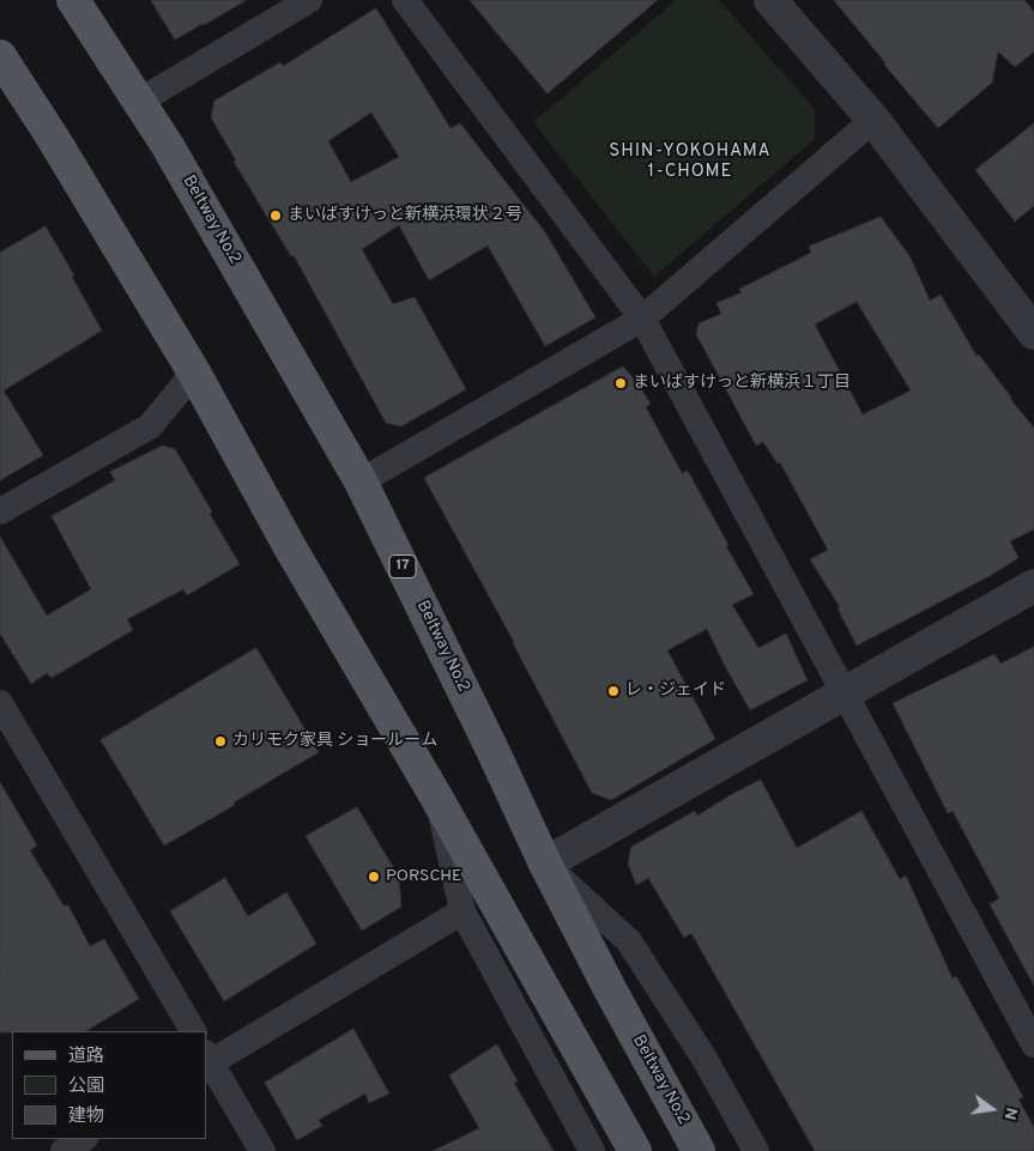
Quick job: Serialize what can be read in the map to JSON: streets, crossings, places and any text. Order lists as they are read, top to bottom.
{
  "streets": {
    "main road": ["Beltway No.2", "17"]
  },
  "districts": ["SHIN-YOKOHAMA 1-CHOME"],
  "places": [
    "まいばすけっと新横浜環状２号",
    "まいばすけっと新横浜１丁目",
    "レ・ジェイド",
    "カリモク家具 ショールーム",
    "PORSCHE"
  ],
  "legend": ["道路", "公園", "建物"],
  "north": "right"
}
